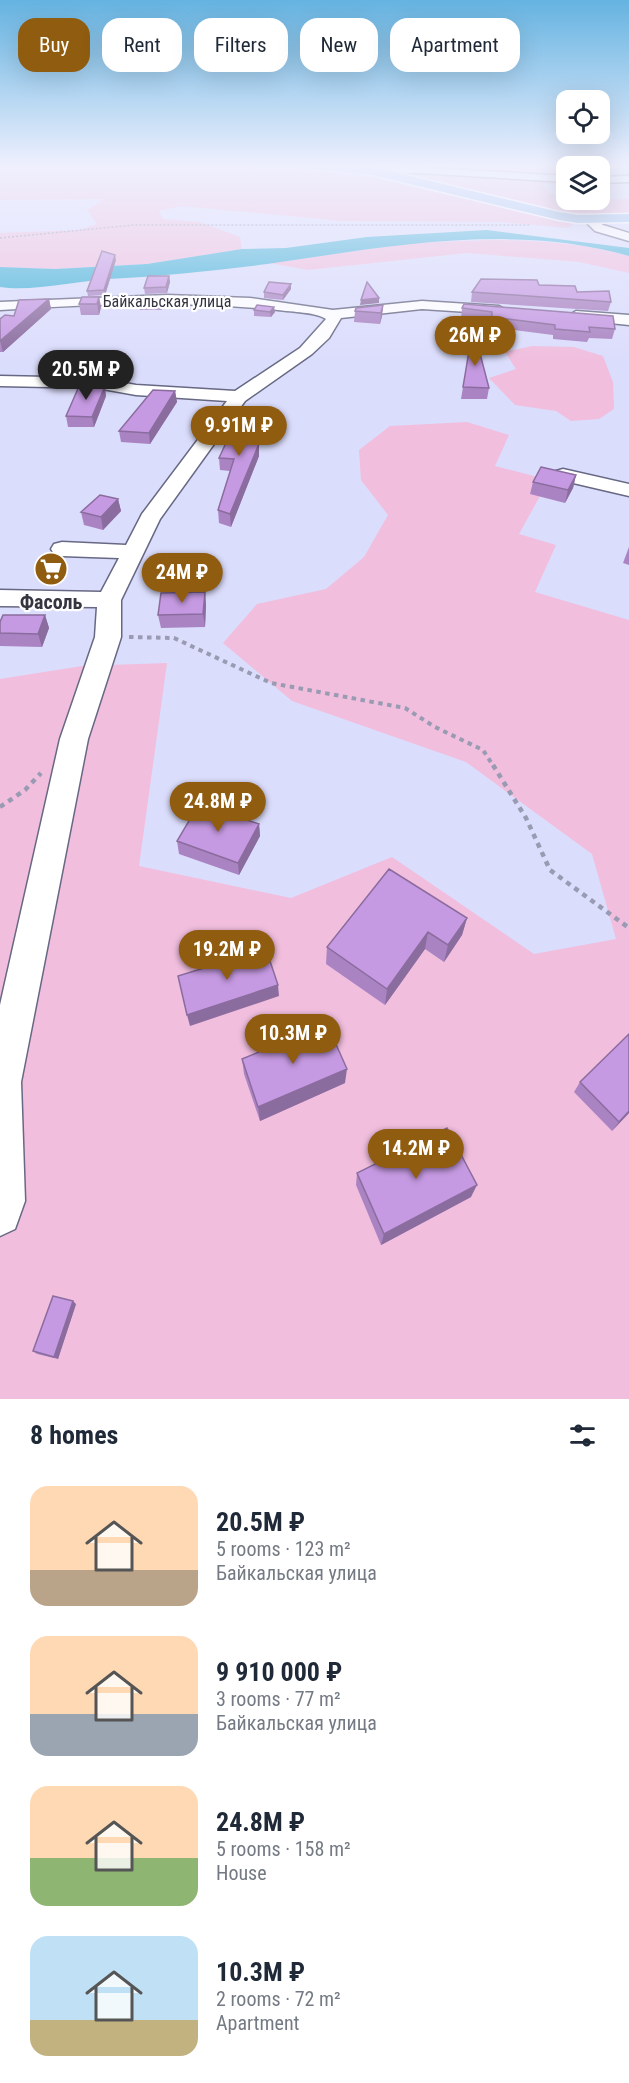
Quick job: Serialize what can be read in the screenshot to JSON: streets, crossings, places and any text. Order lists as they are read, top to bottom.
{
  "streets": {
    "street": ["Байкальская улица"]
  },
  "places": {
    "supermarket": ["Фасоль"]
  },
  "page": {
    "chip": [
      "Buy",
      "Rent",
      "Filters",
      "New",
      "Apartment"
    ],
    "price": [
      "26M ₽",
      "20.5M ₽",
      "9.91M ₽",
      "24M ₽",
      "24.8M ₽",
      "19.2M ₽",
      "10.3M ₽",
      "14.2M ₽"
    ],
    "heading": "8 homes",
    "list": [
      {
        "name": "20.5M ₽",
        "note": "5 rooms · 123 m² · Байкальская улица"
      },
      {
        "name": "9 910 000 ₽",
        "note": "3 rooms · 77 m² · Байкальская улица"
      },
      {
        "name": "24.8M ₽",
        "note": "5 rooms · 158 m² · House"
      },
      {
        "name": "10.3M ₽",
        "note": "2 rooms · 72 m² · Apartment"
      }
    ]
  }
}
